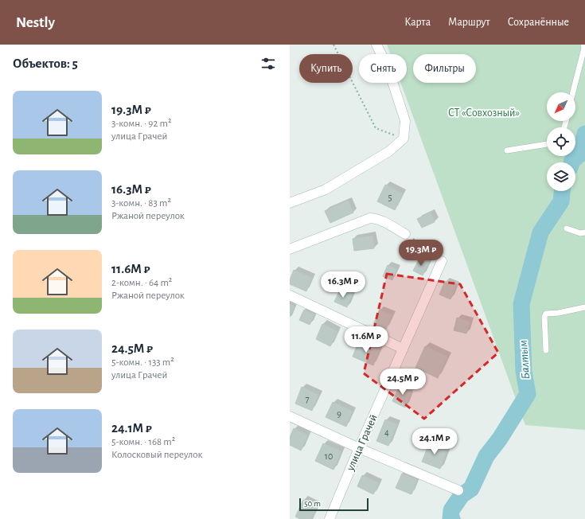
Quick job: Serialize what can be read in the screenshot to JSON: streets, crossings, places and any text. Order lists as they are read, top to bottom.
{
  "streets": {
    "street": ["улица Грачей"]
  },
  "water": ["Балтым"],
  "parks": ["СТ «Совхозный»"],
  "house_numbers": [
    "5",
    "7",
    "9",
    "4",
    "10"
  ],
  "scale_bar": "50 m",
  "north": "bottom left",
  "page": {
    "header": "Nestly",
    "nav": ["Карта", "Маршрут", "Сохранённые"],
    "heading": "Объектов: 5",
    "chip": ["Купить", "Снять", "Фильтры"],
    "list": [
      {
        "name": "19.3M ₽",
        "note": "3-комн. · 92 m² · улица Грачей"
      },
      {
        "name": "16.3M ₽",
        "note": "3-комн. · 83 m² · Ржаной переулок"
      },
      {
        "name": "11.6M ₽",
        "note": "2-комн. · 64 m² · Ржаной переулок"
      },
      {
        "name": "24.5M ₽",
        "note": "5-комн. · 133 m² · улица Грачей"
      },
      {
        "name": "24.1M ₽",
        "note": "5-комн. · 168 m² · Колосковый переулок"
      }
    ],
    "price": [
      "19.3M ₽",
      "16.3M ₽",
      "11.6M ₽",
      "24.5M ₽",
      "24.1M ₽"
    ],
    "scale": "50 m"
  }
}
